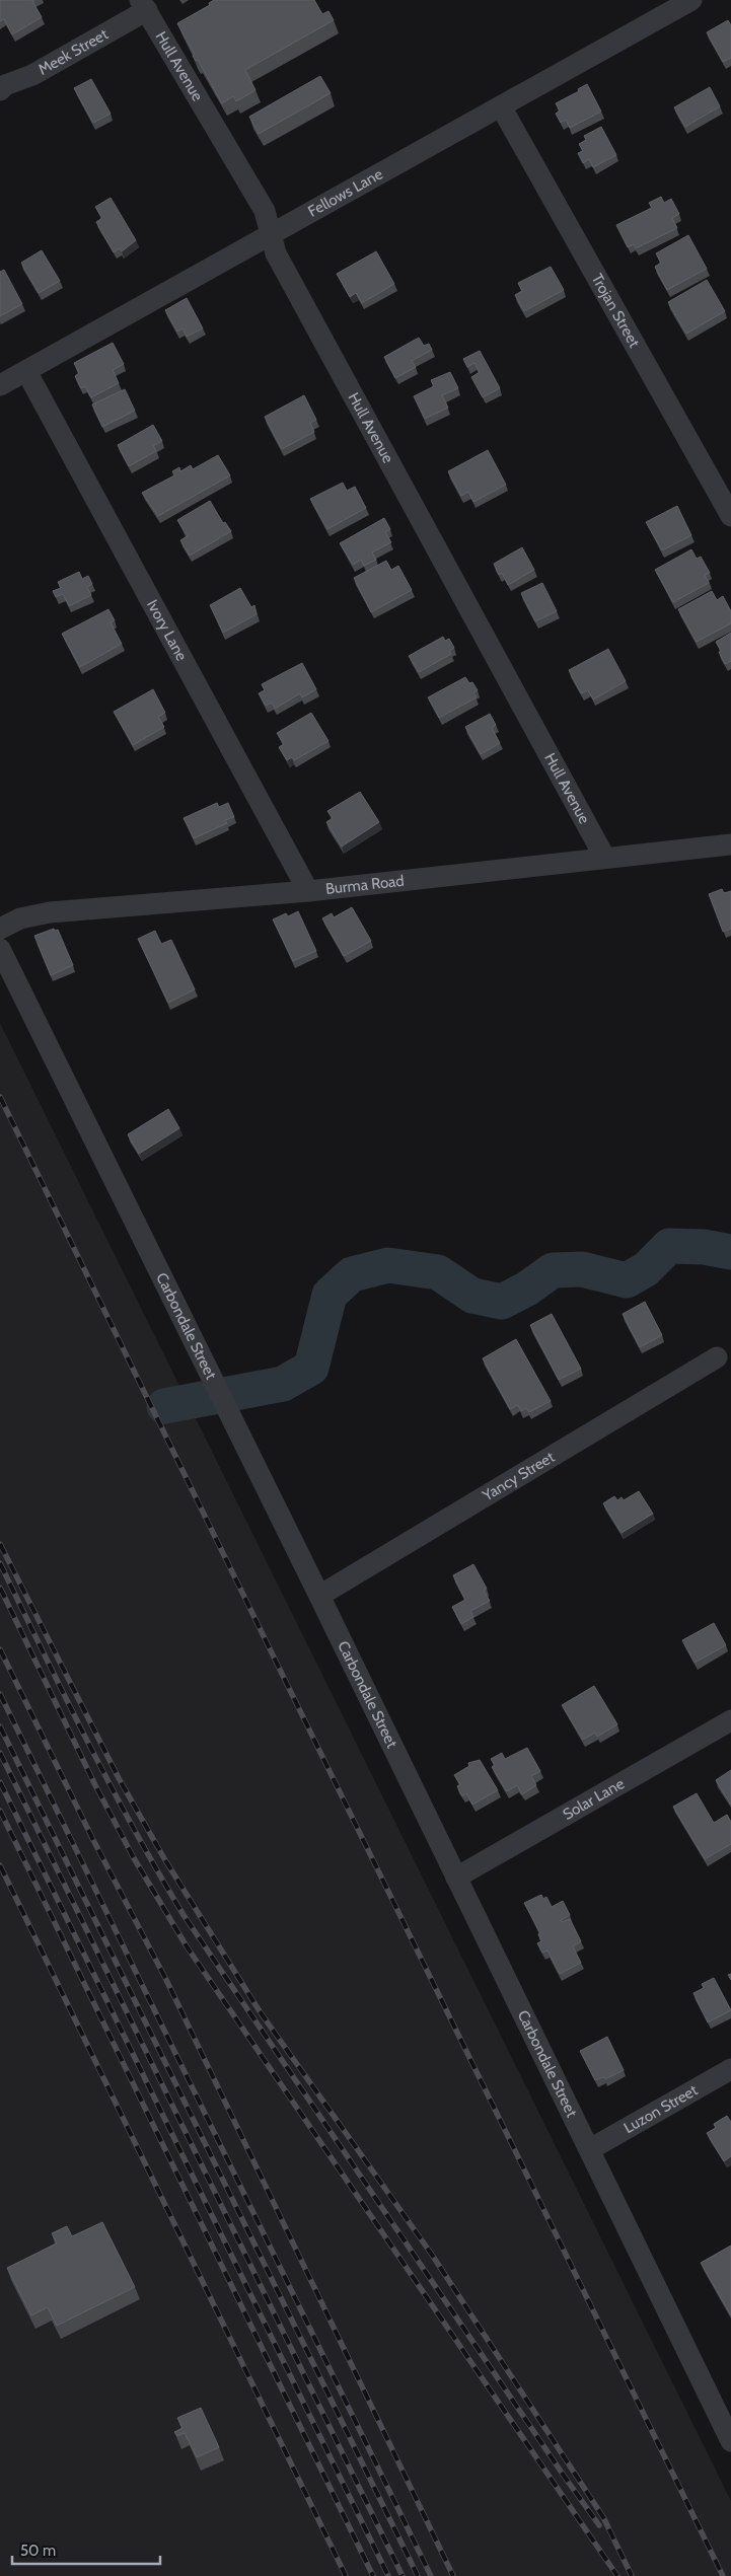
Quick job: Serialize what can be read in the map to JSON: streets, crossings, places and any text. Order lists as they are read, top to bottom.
{
  "streets": {
    "street": [
      "Meek Street",
      "Hull Avenue",
      "Fellows Lane",
      "Trojan Street",
      "Ivory Lane",
      "Burma Road",
      "Carbondale Street",
      "Yancy Street",
      "Solar Lane",
      "Luzon Street"
    ]
  },
  "crossings": [
    ["Meek Street", "Hull Avenue"],
    ["Hull Avenue", "Fellows Lane"],
    ["Hull Avenue", "Burma Road"],
    ["Fellows Lane", "Trojan Street"],
    ["Fellows Lane", "Ivory Lane"],
    ["Ivory Lane", "Burma Road"],
    ["Carbondale Street", "Yancy Street"],
    ["Carbondale Street", "Solar Lane"],
    ["Carbondale Street", "Luzon Street"]
  ],
  "scale_bar": "50 m"
}
